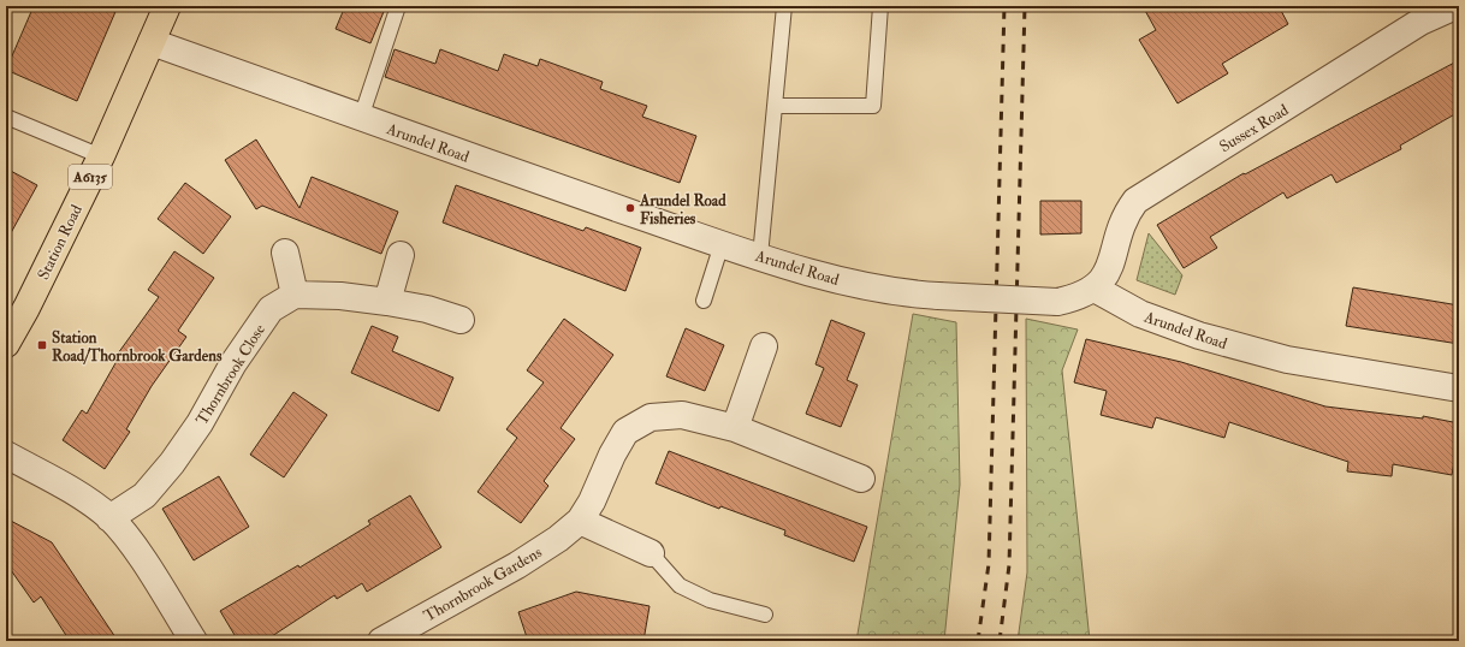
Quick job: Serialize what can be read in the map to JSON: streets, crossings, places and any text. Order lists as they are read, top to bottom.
{
  "streets": {
    "main road": ["A6135", "Station Road"],
    "street": [
      "Sussex Road",
      "Arundel Road",
      "Thornbrook Close",
      "Thornbrook Gardens"
    ]
  },
  "crossings": [
    ["Sussex Road", "Arundel Road"],
    ["Arundel Road", "Station Road"]
  ],
  "places": {
    "other": ["Arundel Road Fisheries"],
    "transit": ["Station Road/Thornbrook Gardens"]
  }
}
